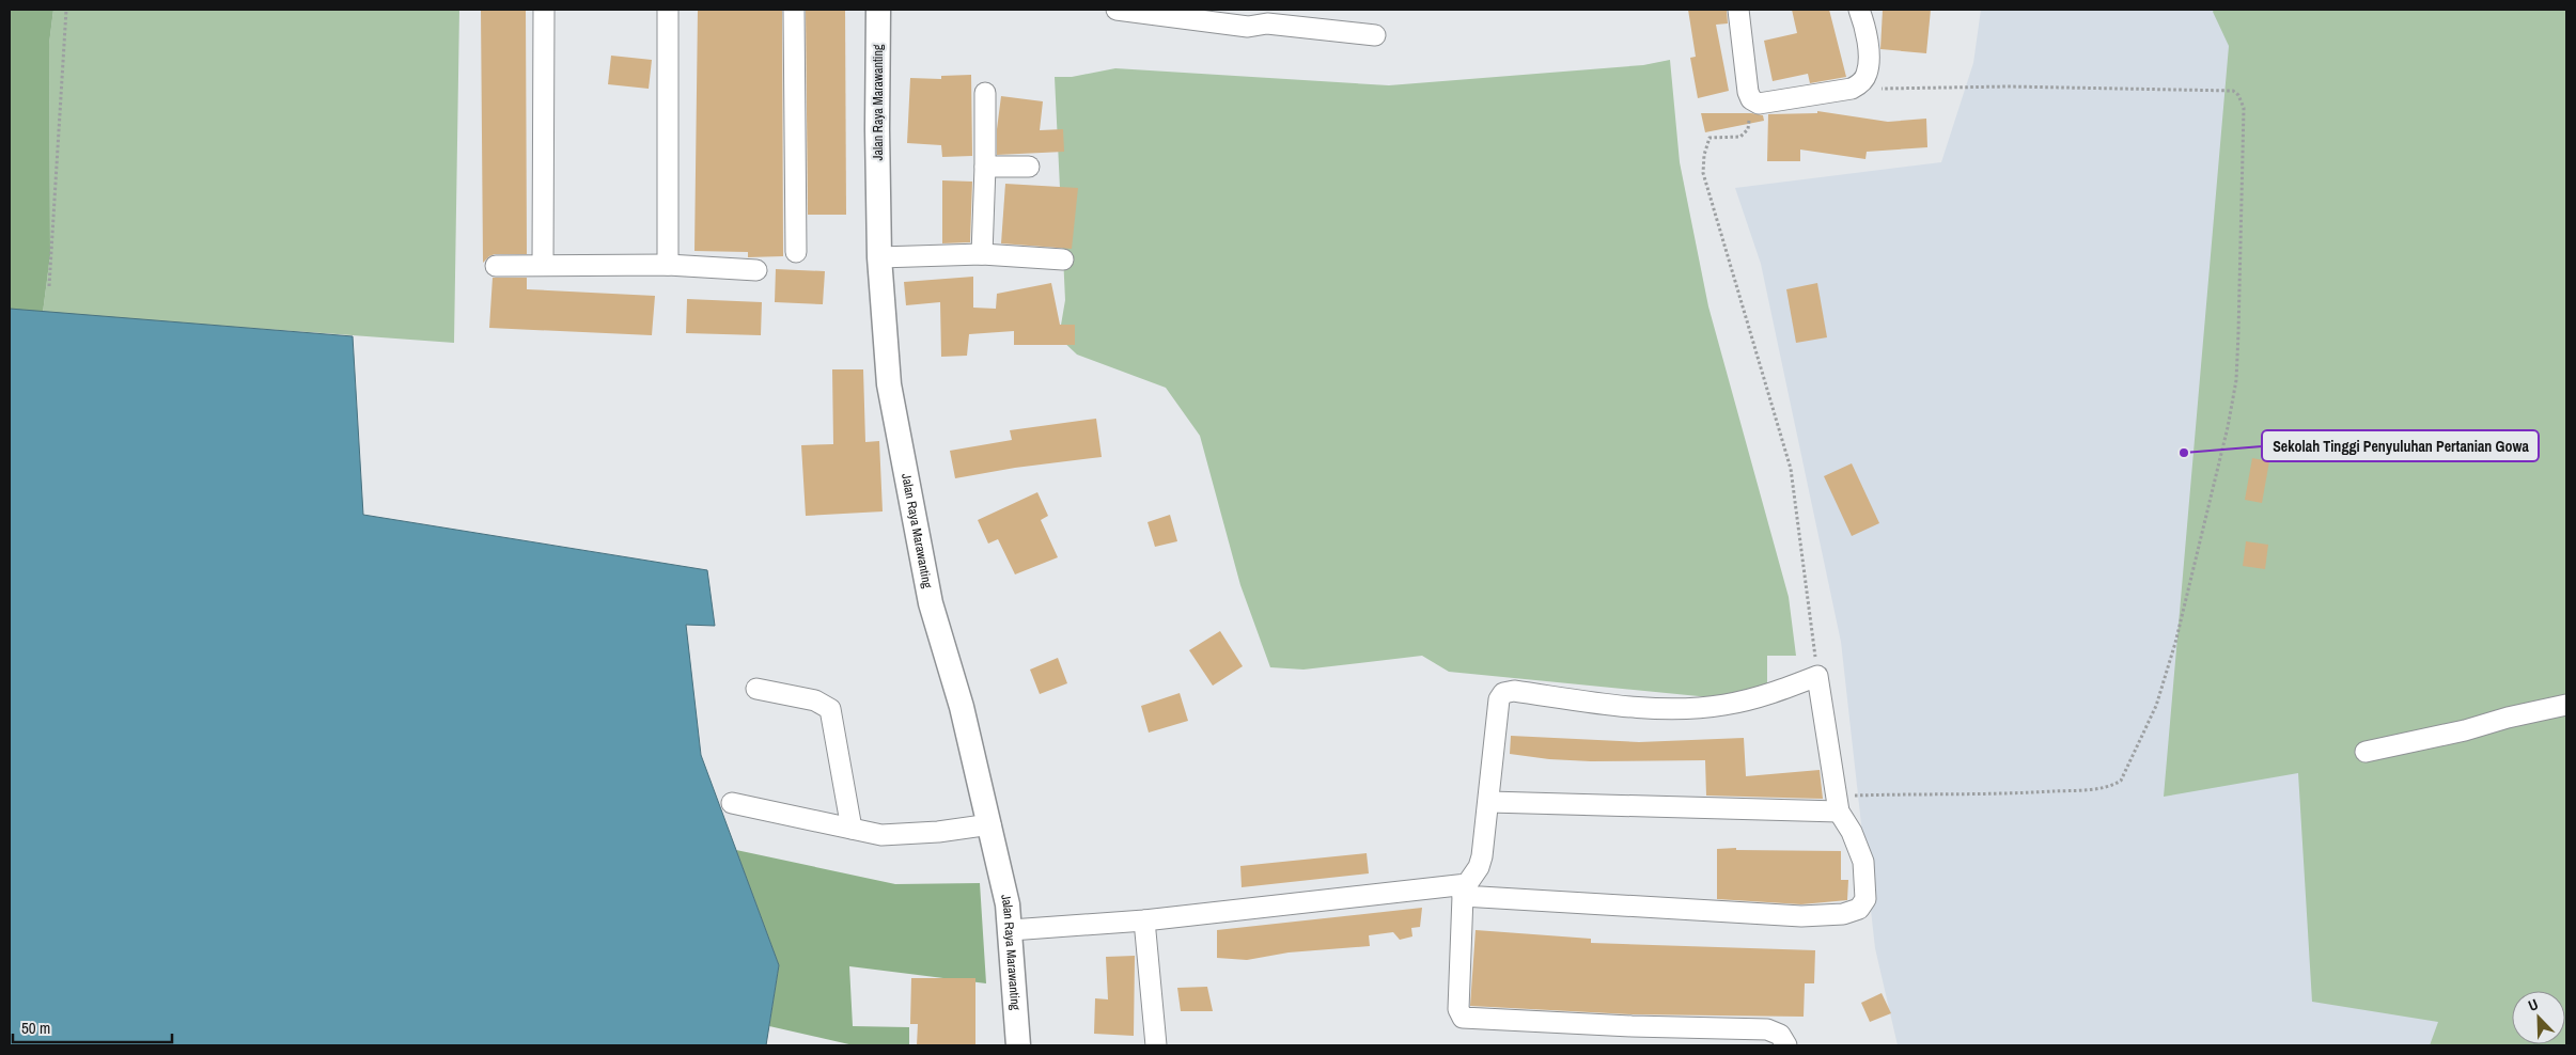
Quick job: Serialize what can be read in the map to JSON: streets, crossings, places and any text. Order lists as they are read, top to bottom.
{
  "streets": {
    "street": ["Jalan Raya Marawanting"]
  },
  "places": ["Sekolah Tinggi Penyuluhan Pertanian Gowa"],
  "scale_bar": "50 m",
  "north": "top left"
}
